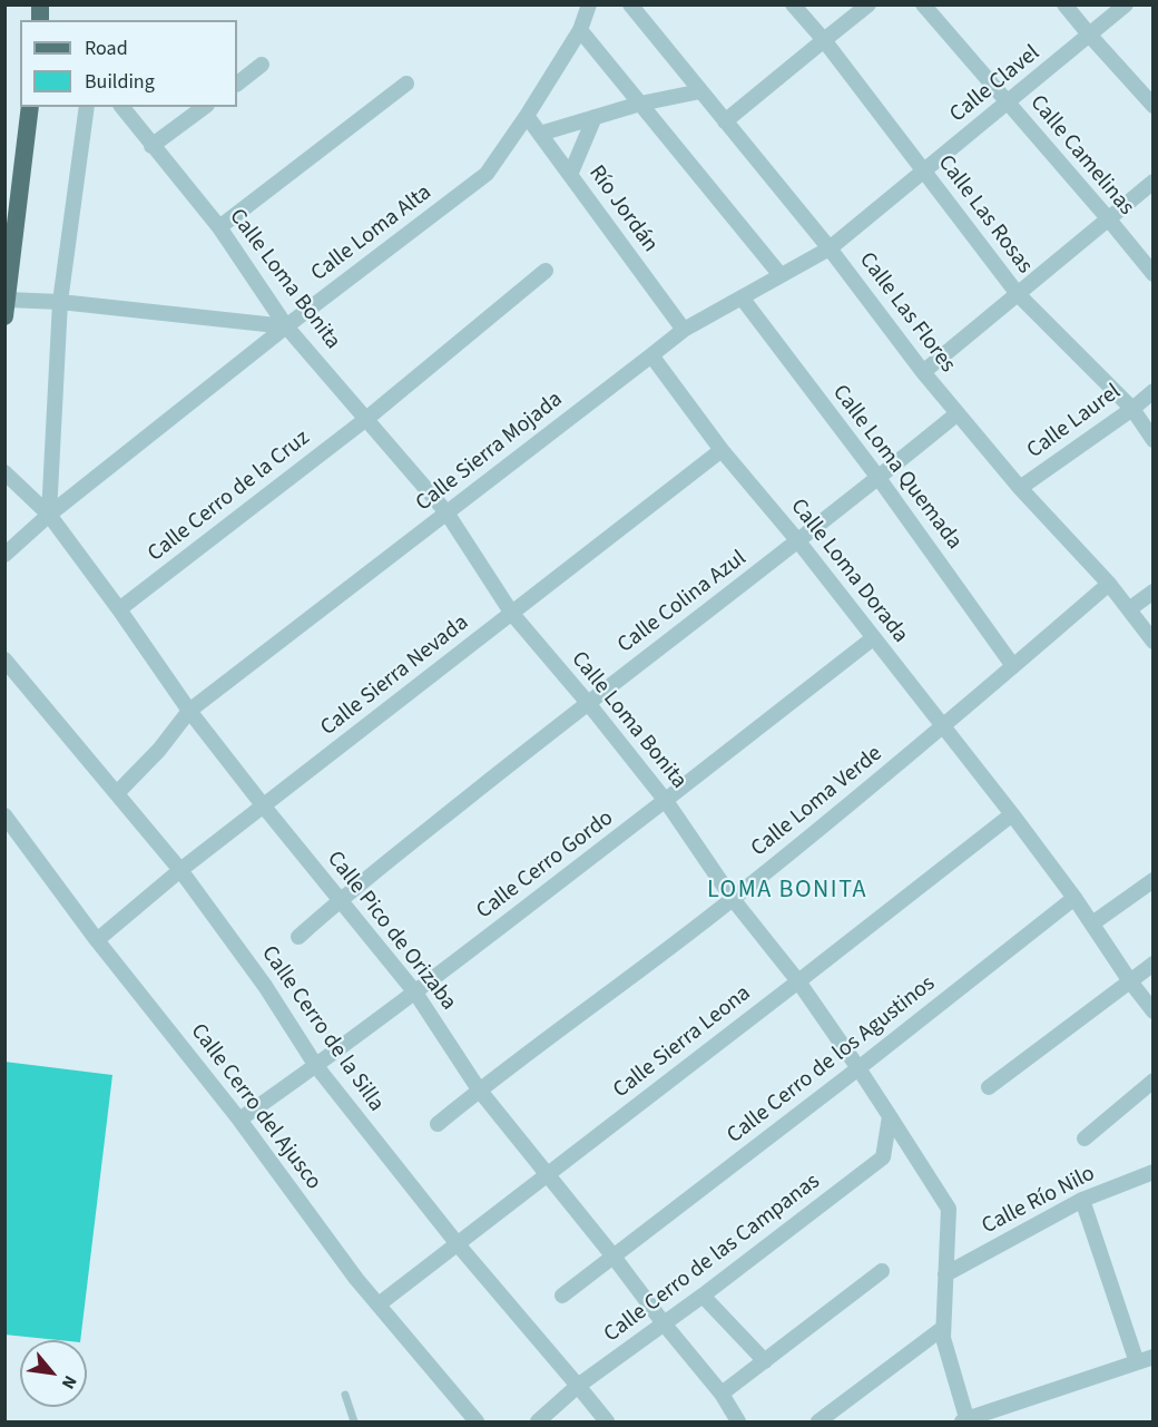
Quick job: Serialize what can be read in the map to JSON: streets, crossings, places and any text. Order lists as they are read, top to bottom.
{
  "streets": {
    "street": [
      "Calle Clavel",
      "Calle Camelinas",
      "Río Jordán",
      "Calle Las Rosas",
      "Calle Loma Alta",
      "Calle Loma Bonita",
      "Calle Las Flores",
      "Calle Laurel",
      "Calle Sierra Mojada",
      "Calle Loma Quemada",
      "Calle Cerro de la Cruz",
      "Calle Loma Dorada",
      "Calle Colina Azul",
      "Calle Sierra Nevada",
      "Calle Loma Verde",
      "Calle Cerro Gordo",
      "Calle Pico de Orizaba",
      "Calle Cerro de la Silla",
      "Calle Sierra Leona",
      "Calle Cerro de los Agustinos",
      "Calle Cerro del Ajusco",
      "Calle Río Nilo",
      "Calle Cerro de las Campanas"
    ]
  },
  "crossings": [
    ["Calle Clavel", "Calle Camelinas"],
    ["Calle Clavel", "Calle Las Rosas"],
    ["Calle Clavel", "Calle Las Flores"],
    ["Calle Clavel", "Calle Sierra Mojada"],
    ["Río Jordán", "Calle Loma Alta"],
    ["Río Jordán", "Calle Sierra Mojada"],
    ["Calle Las Rosas", "Calle Laurel"],
    ["Calle Loma Alta", "Calle Loma Bonita"],
    ["Calle Loma Alta", "Calle Pico de Orizaba"],
    ["Calle Loma Bonita", "Calle Sierra Mojada"],
    ["Calle Loma Bonita", "Calle Cerro de la Cruz"],
    ["Calle Loma Bonita", "Calle Colina Azul"],
    ["Calle Loma Bonita", "Calle Sierra Nevada"],
    ["Calle Loma Bonita", "Calle Loma Verde"],
    ["Calle Loma Bonita", "Calle Cerro Gordo"],
    ["Calle Loma Bonita", "Calle Sierra Leona"],
    ["Calle Loma Bonita", "Calle Cerro de los Agustinos"],
    ["Calle Loma Bonita", "Calle Río Nilo"],
    ["Calle Loma Bonita", "Calle Cerro de las Campanas"],
    ["Calle Las Flores", "Calle Laurel"],
    ["Calle Las Flores", "Calle Sierra Mojada"],
    ["Calle Las Flores", "Calle Colina Azul"],
    ["Calle Las Flores", "Calle Loma Verde"],
    ["Calle Sierra Mojada", "Calle Loma Quemada"],
    ["Calle Sierra Mojada", "Calle Loma Dorada"],
    ["Calle Sierra Mojada", "Calle Pico de Orizaba"],
    ["Calle Sierra Mojada", "Calle Cerro de la Silla"],
    ["Calle Loma Quemada", "Calle Colina Azul"],
    ["Calle Loma Quemada", "Calle Loma Verde"],
    ["Calle Cerro de la Cruz", "Calle Pico de Orizaba"],
    ["Calle Loma Dorada", "Calle Colina Azul"],
    ["Calle Loma Dorada", "Calle Sierra Nevada"],
    ["Calle Loma Dorada", "Calle Loma Verde"],
    ["Calle Loma Dorada", "Calle Cerro Gordo"],
    ["Calle Loma Dorada", "Calle Sierra Leona"],
    ["Calle Loma Dorada", "Calle Cerro de los Agustinos"],
    ["Calle Colina Azul", "Calle Pico de Orizaba"],
    ["Calle Sierra Nevada", "Calle Pico de Orizaba"],
    ["Calle Sierra Nevada", "Calle Cerro de la Silla"],
    ["Calle Sierra Nevada", "Calle Cerro del Ajusco"],
    ["Calle Loma Verde", "Calle Pico de Orizaba"],
    ["Calle Cerro Gordo", "Calle Pico de Orizaba"],
    ["Calle Cerro Gordo", "Calle Cerro de la Silla"],
    ["Calle Cerro Gordo", "Calle Cerro del Ajusco"],
    ["Calle Pico de Orizaba", "Calle Sierra Leona"],
    ["Calle Pico de Orizaba", "Calle Cerro de los Agustinos"],
    ["Calle Pico de Orizaba", "Calle Cerro de las Campanas"],
    ["Calle Cerro de la Silla", "Calle Sierra Leona"],
    ["Calle Cerro de la Silla", "Calle Cerro de las Campanas"],
    ["Calle Sierra Leona", "Calle Cerro del Ajusco"]
  ],
  "districts": ["LOMA BONITA"],
  "legend": ["Road", "Building"],
  "north": "bottom right"
}
